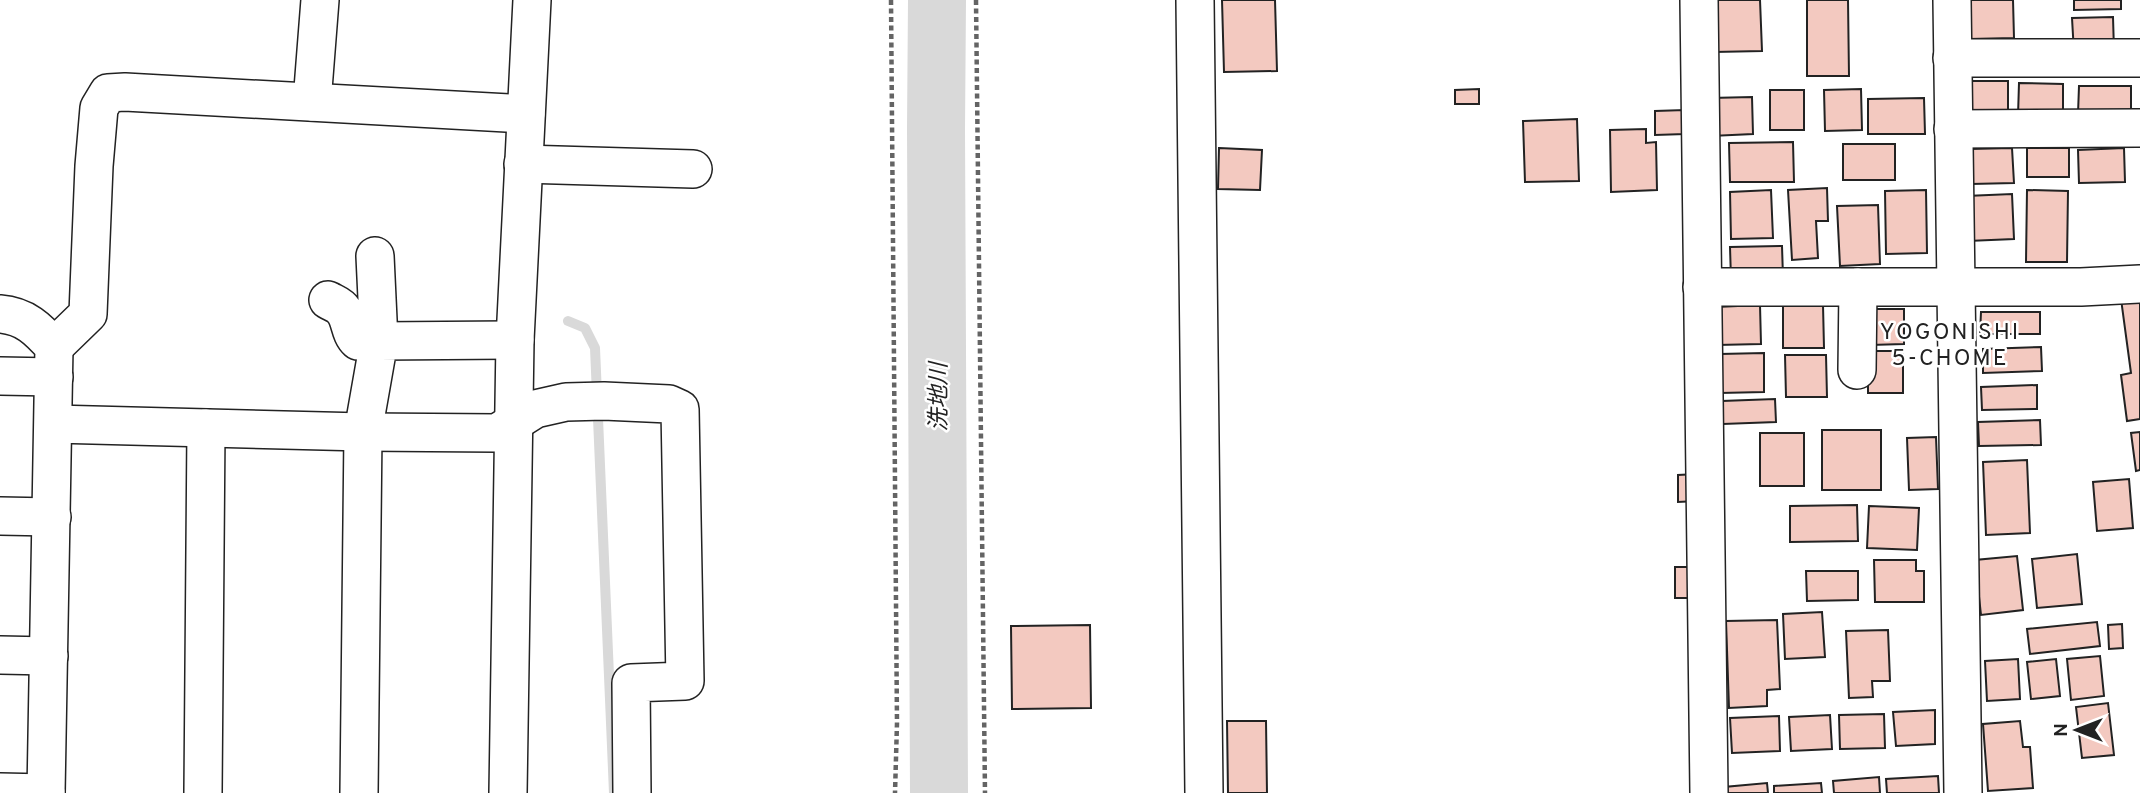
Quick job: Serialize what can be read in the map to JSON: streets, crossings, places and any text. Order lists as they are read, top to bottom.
{
  "districts": ["YOGONISHI 5-CHOME"],
  "water": ["洗地川"],
  "north": "left"
}
